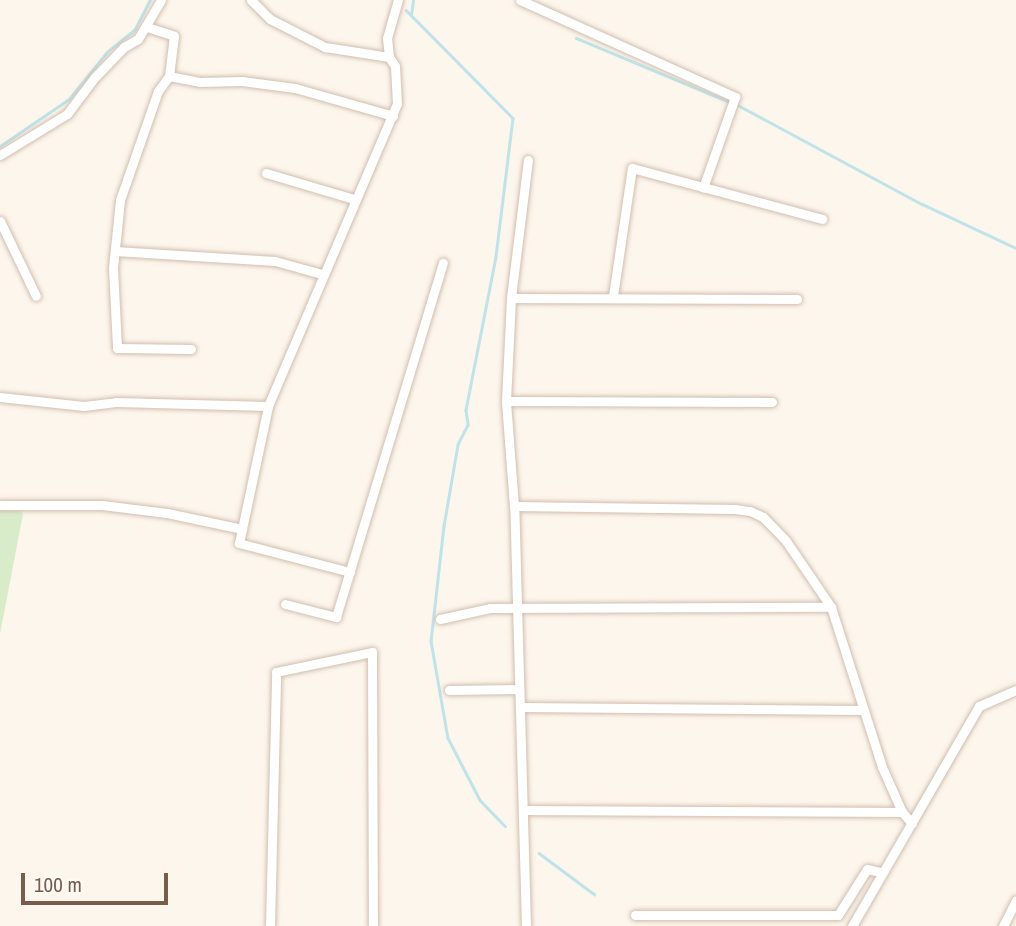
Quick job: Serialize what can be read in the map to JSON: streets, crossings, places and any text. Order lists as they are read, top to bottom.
{
  "scale_bar": "100 m"
}
